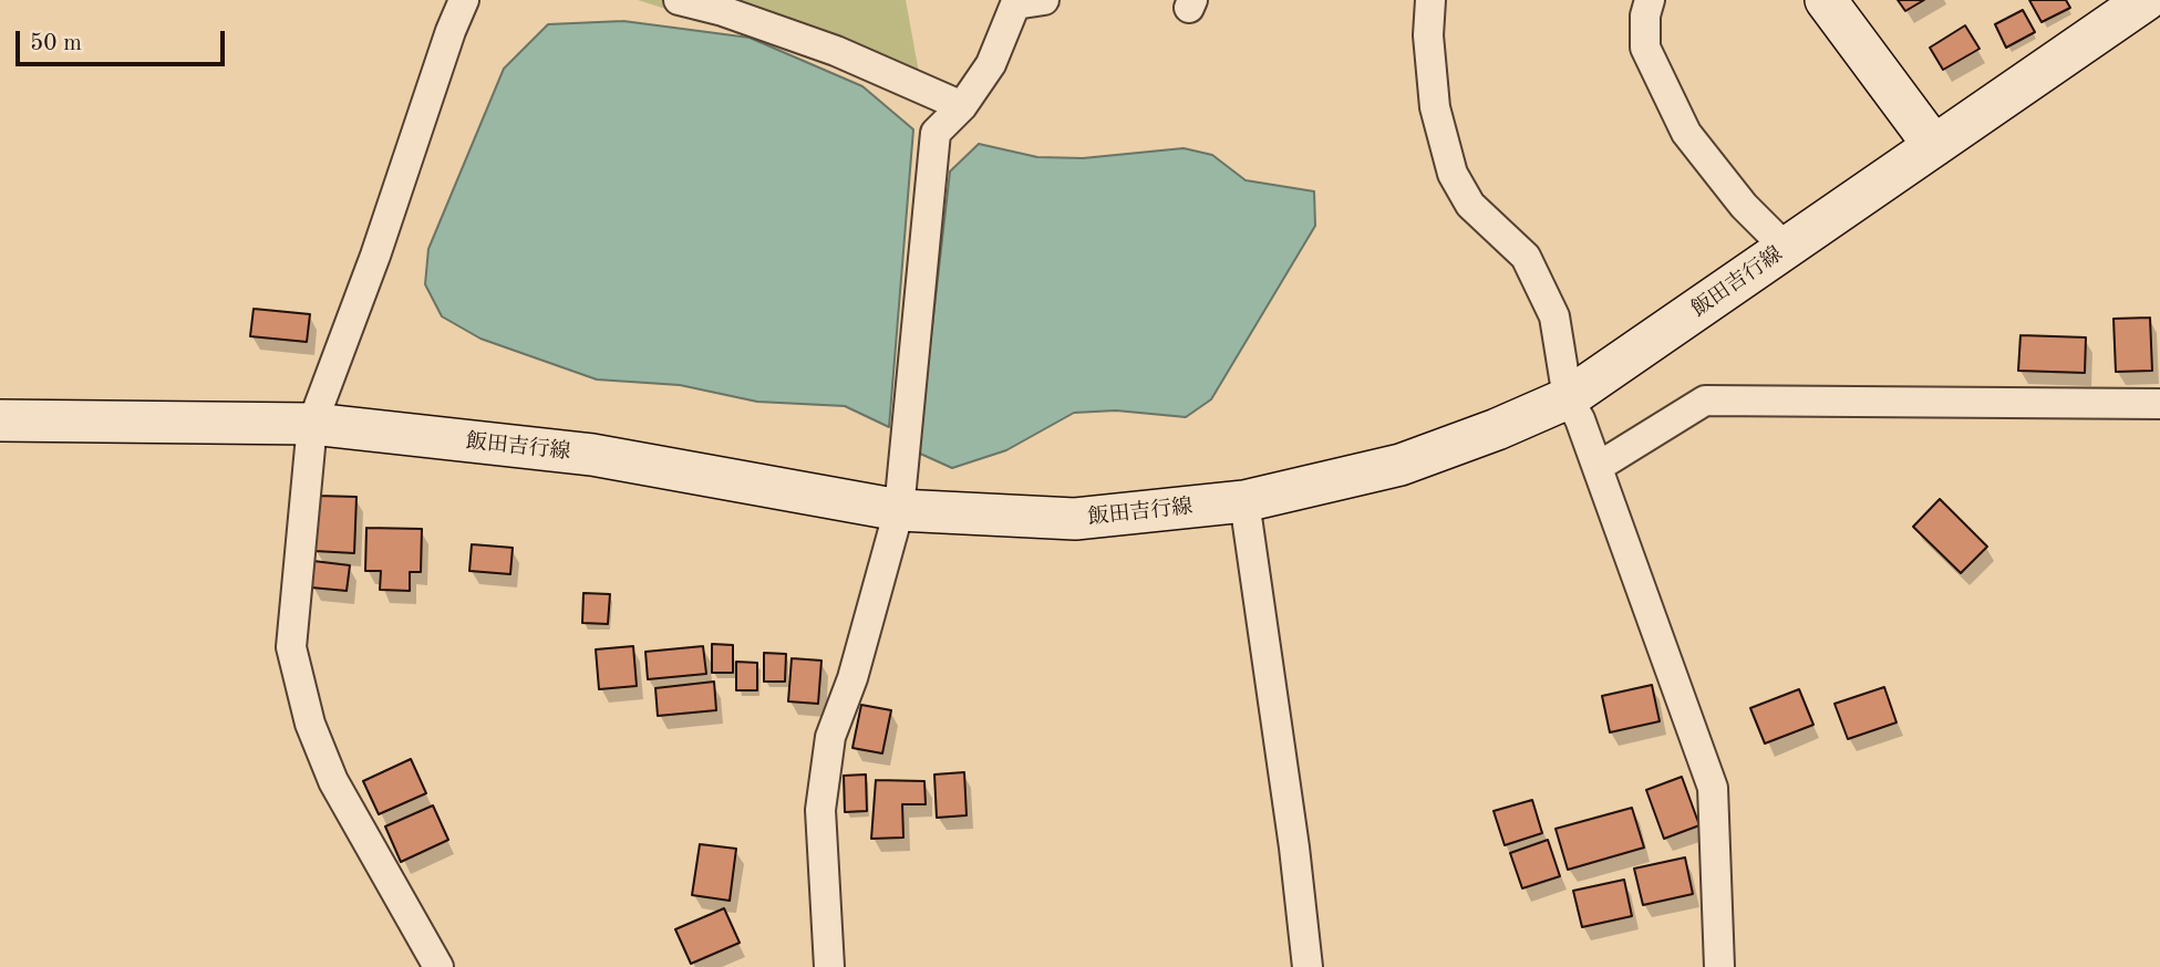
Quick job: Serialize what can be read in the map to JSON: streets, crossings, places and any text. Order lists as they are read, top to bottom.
{
  "streets": {
    "main road": ["飯田吉行線"]
  },
  "scale_bar": "50 m"
}
